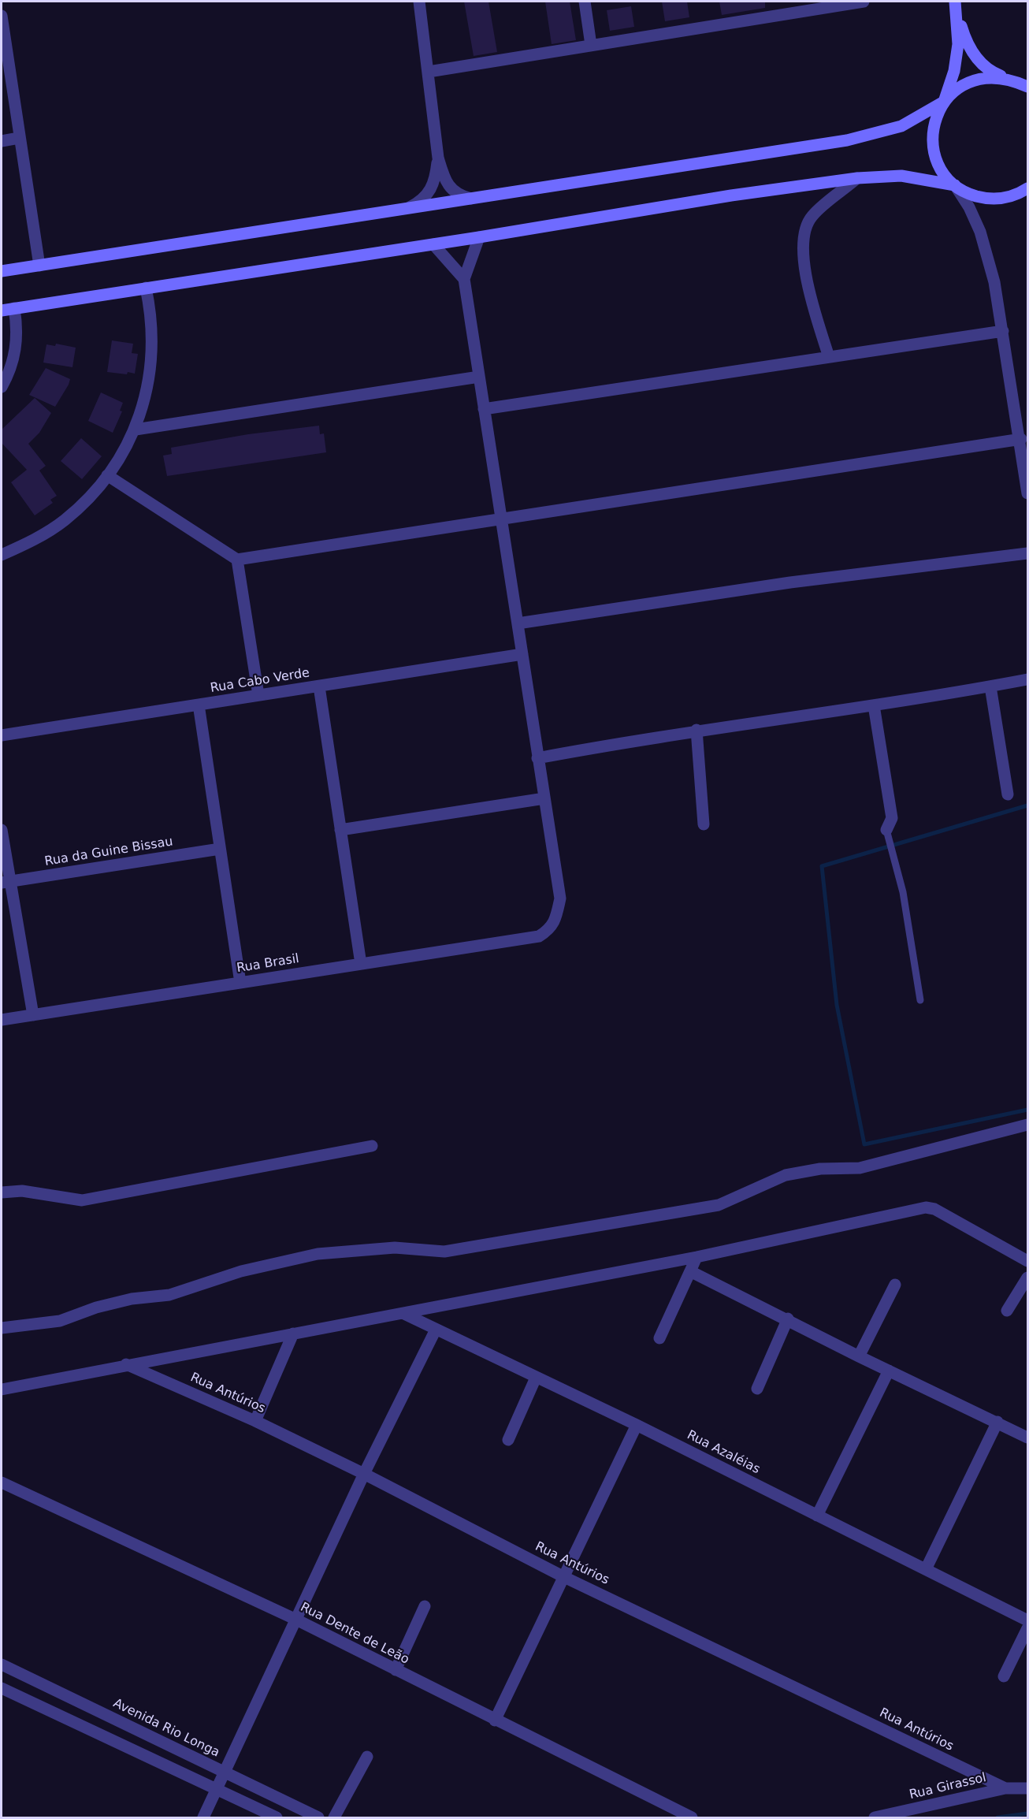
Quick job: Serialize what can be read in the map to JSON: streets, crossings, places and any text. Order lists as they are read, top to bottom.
{
  "streets": {
    "street": [
      "Rua Cabo Verde",
      "Rua da Guine Bissau",
      "Rua Brasil",
      "Rua Antúrios",
      "Rua Azaléias",
      "Rua Dente de Leão",
      "Avenida Rio Longa",
      "Rua Girassol"
    ]
  },
  "crossings": [
    ["Rua Antúrios", "Rua Girassol"]
  ]
}
